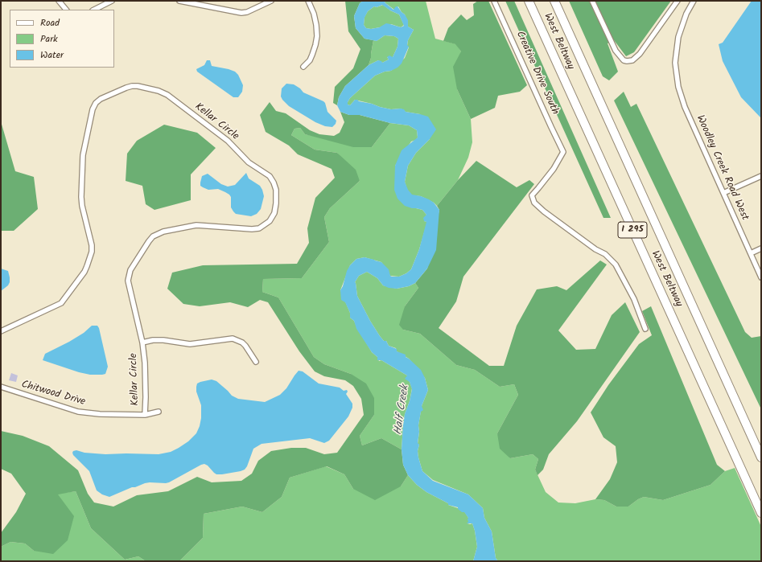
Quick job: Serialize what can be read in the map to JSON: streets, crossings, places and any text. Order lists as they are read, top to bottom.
{
  "streets": {
    "highway": ["West Beltway", "I 295"],
    "street": [
      "Creative Drive South",
      "Kellar Circle",
      "Woodley Creek Road West",
      "Chitwood Drive"
    ]
  },
  "crossings": [
    ["Kellar Circle", "Chitwood Drive"]
  ],
  "water": ["Half Creek"],
  "legend": ["Road", "Park", "Water"]
}
